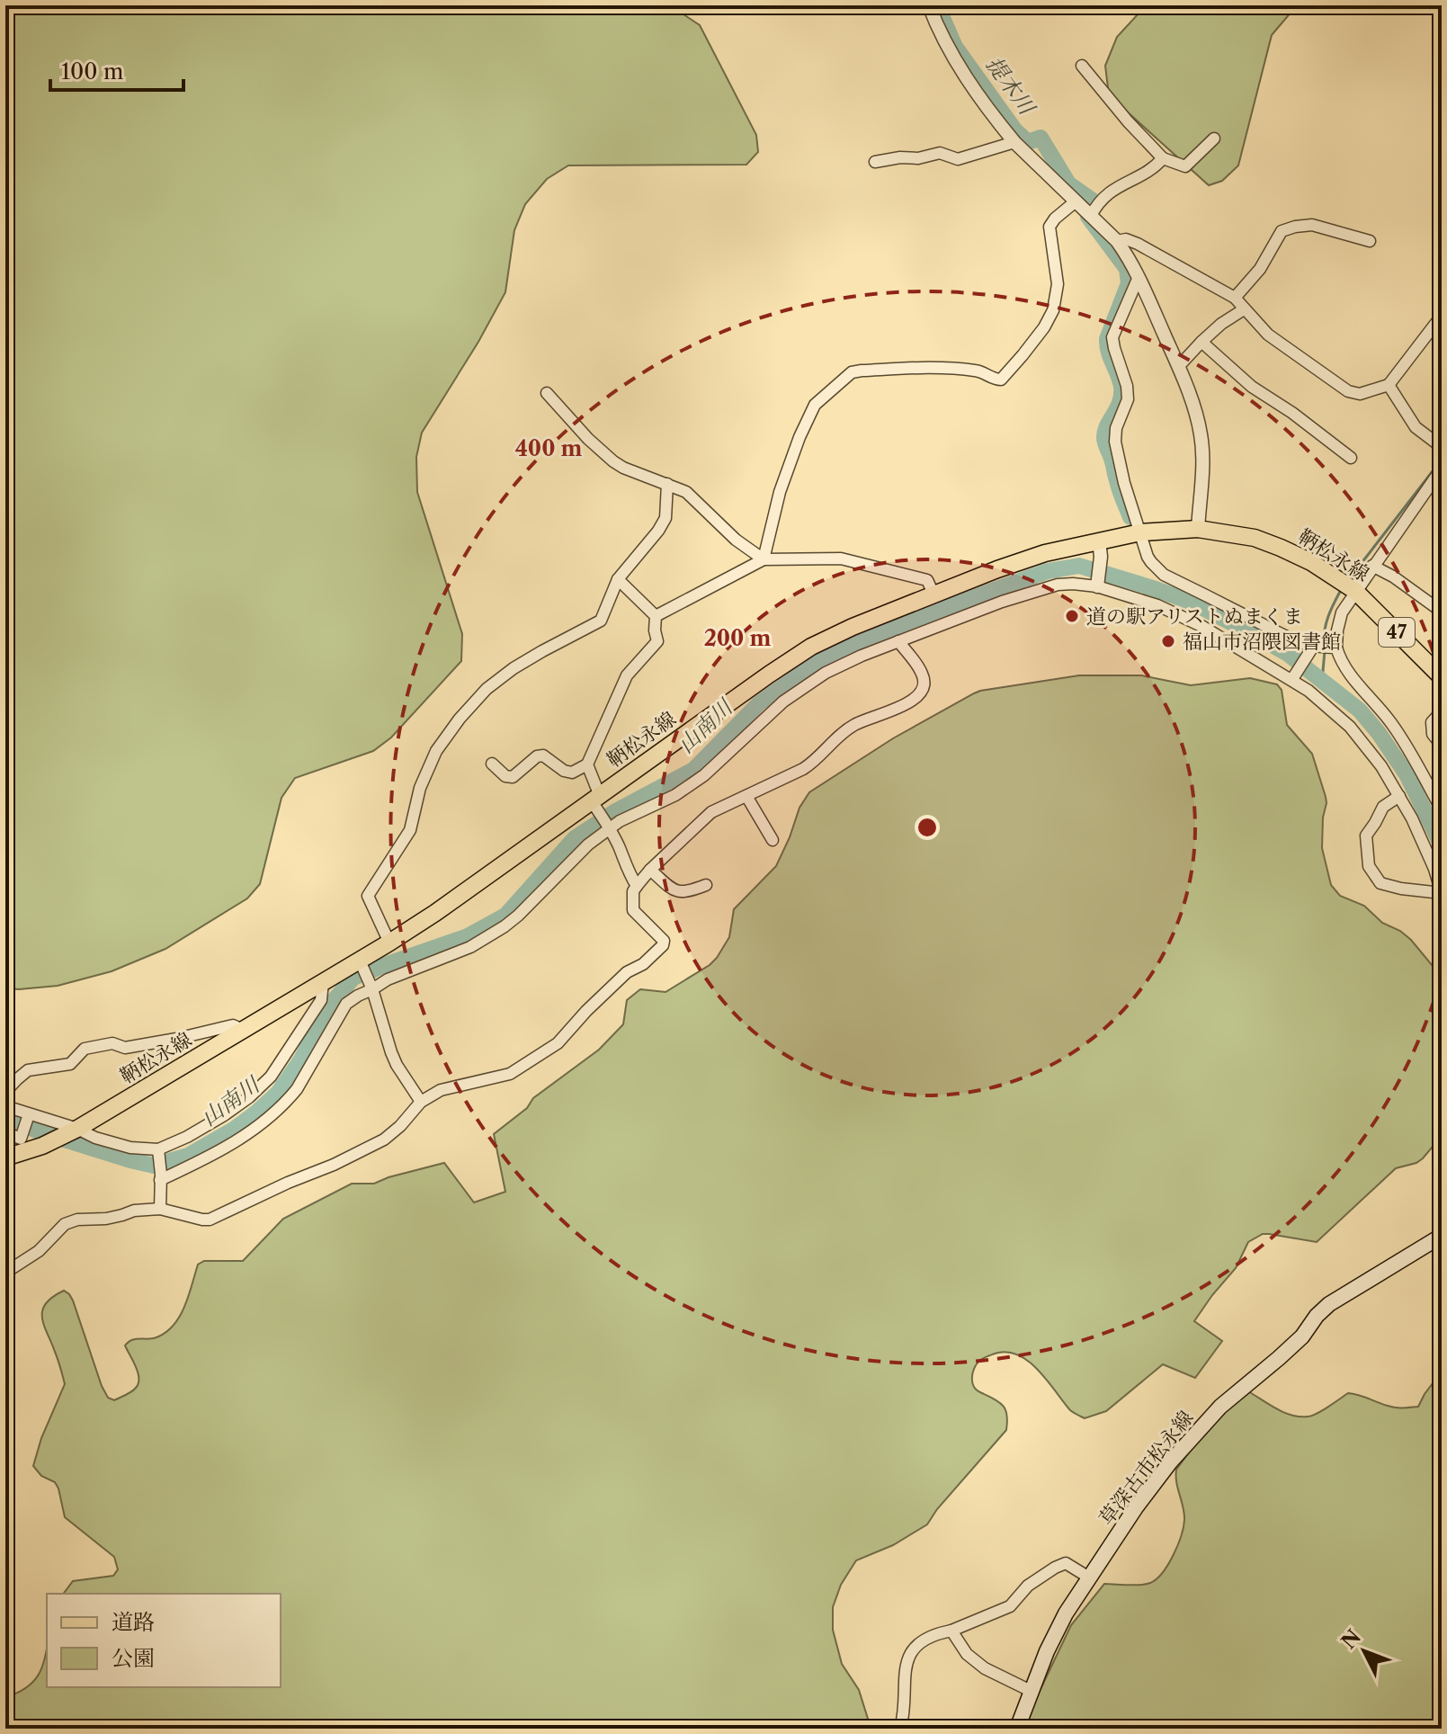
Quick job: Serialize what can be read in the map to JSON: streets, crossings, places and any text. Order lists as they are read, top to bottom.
{
  "streets": {
    "main road": ["鞆松永線", "47", "草深古市松永線"]
  },
  "water": ["提木川", "山南川"],
  "places": ["道の駅アリストぬまくま", "福山市沼隈図書館"],
  "legend": ["道路", "公園"],
  "scale_bar": "100 m",
  "north": "top left",
  "rings": ["400 m", "200 m"]
}
